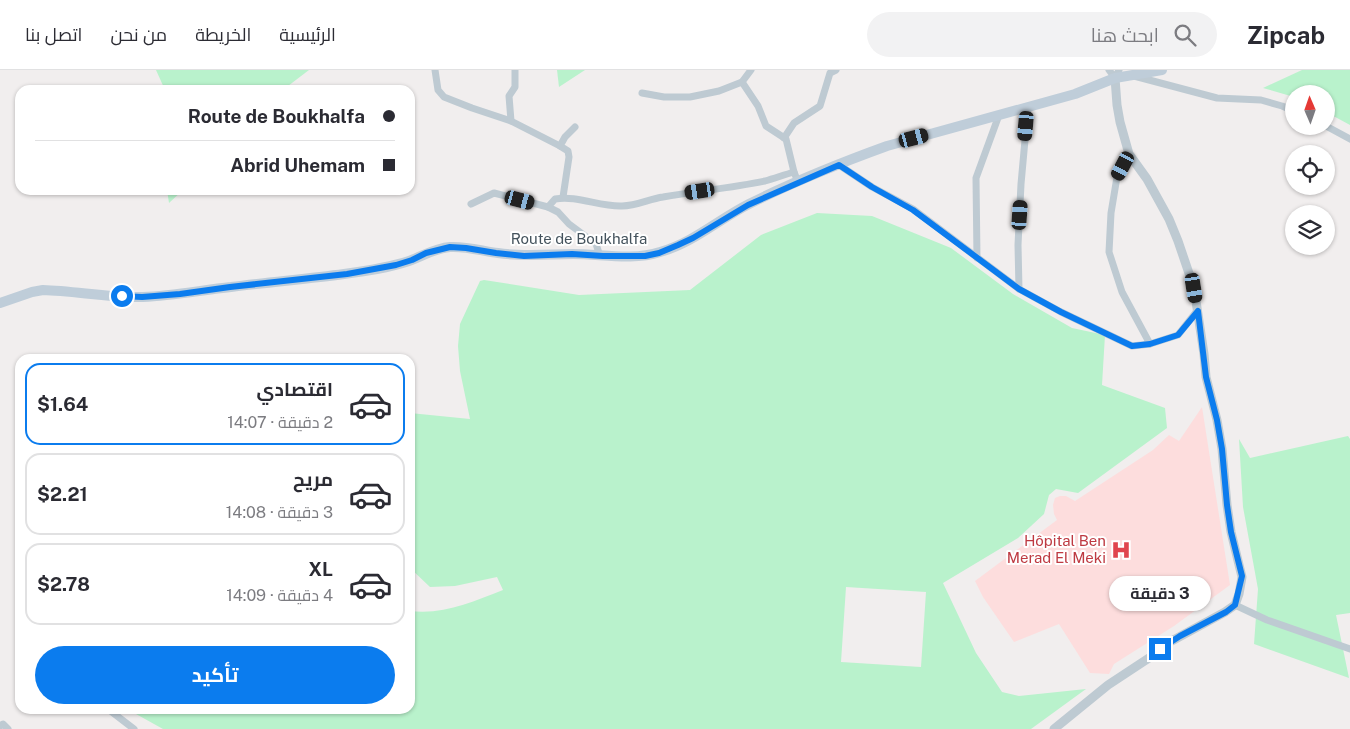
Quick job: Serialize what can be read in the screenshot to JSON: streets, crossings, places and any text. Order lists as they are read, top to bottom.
{
  "streets": {
    "main road": ["Route de Boukhalfa"]
  },
  "places": {
    "hospital": ["Hôpital Ben Merad El Meki"]
  },
  "north": "top",
  "page": {
    "header": "Zipcab",
    "search": "ابحث هنا",
    "nav": [
      "الرئيسية",
      "الخريطة",
      "من نحن",
      "اتصل بنا"
    ],
    "banner": ["Route de Boukhalfa", "Abrid Uhemam"],
    "list": [
      {
        "name": "اقتصادي",
        "note": "2 دقيقة · 14:07",
        "value": "$1.64"
      },
      {
        "name": "مريح",
        "note": "3 دقيقة · 14:08",
        "value": "$2.21"
      },
      {
        "name": "XL",
        "note": "4 دقيقة · 14:09",
        "value": "$2.78"
      }
    ],
    "bubble": "3 دقيقة",
    "buttons": "تأكيد"
  }
}
